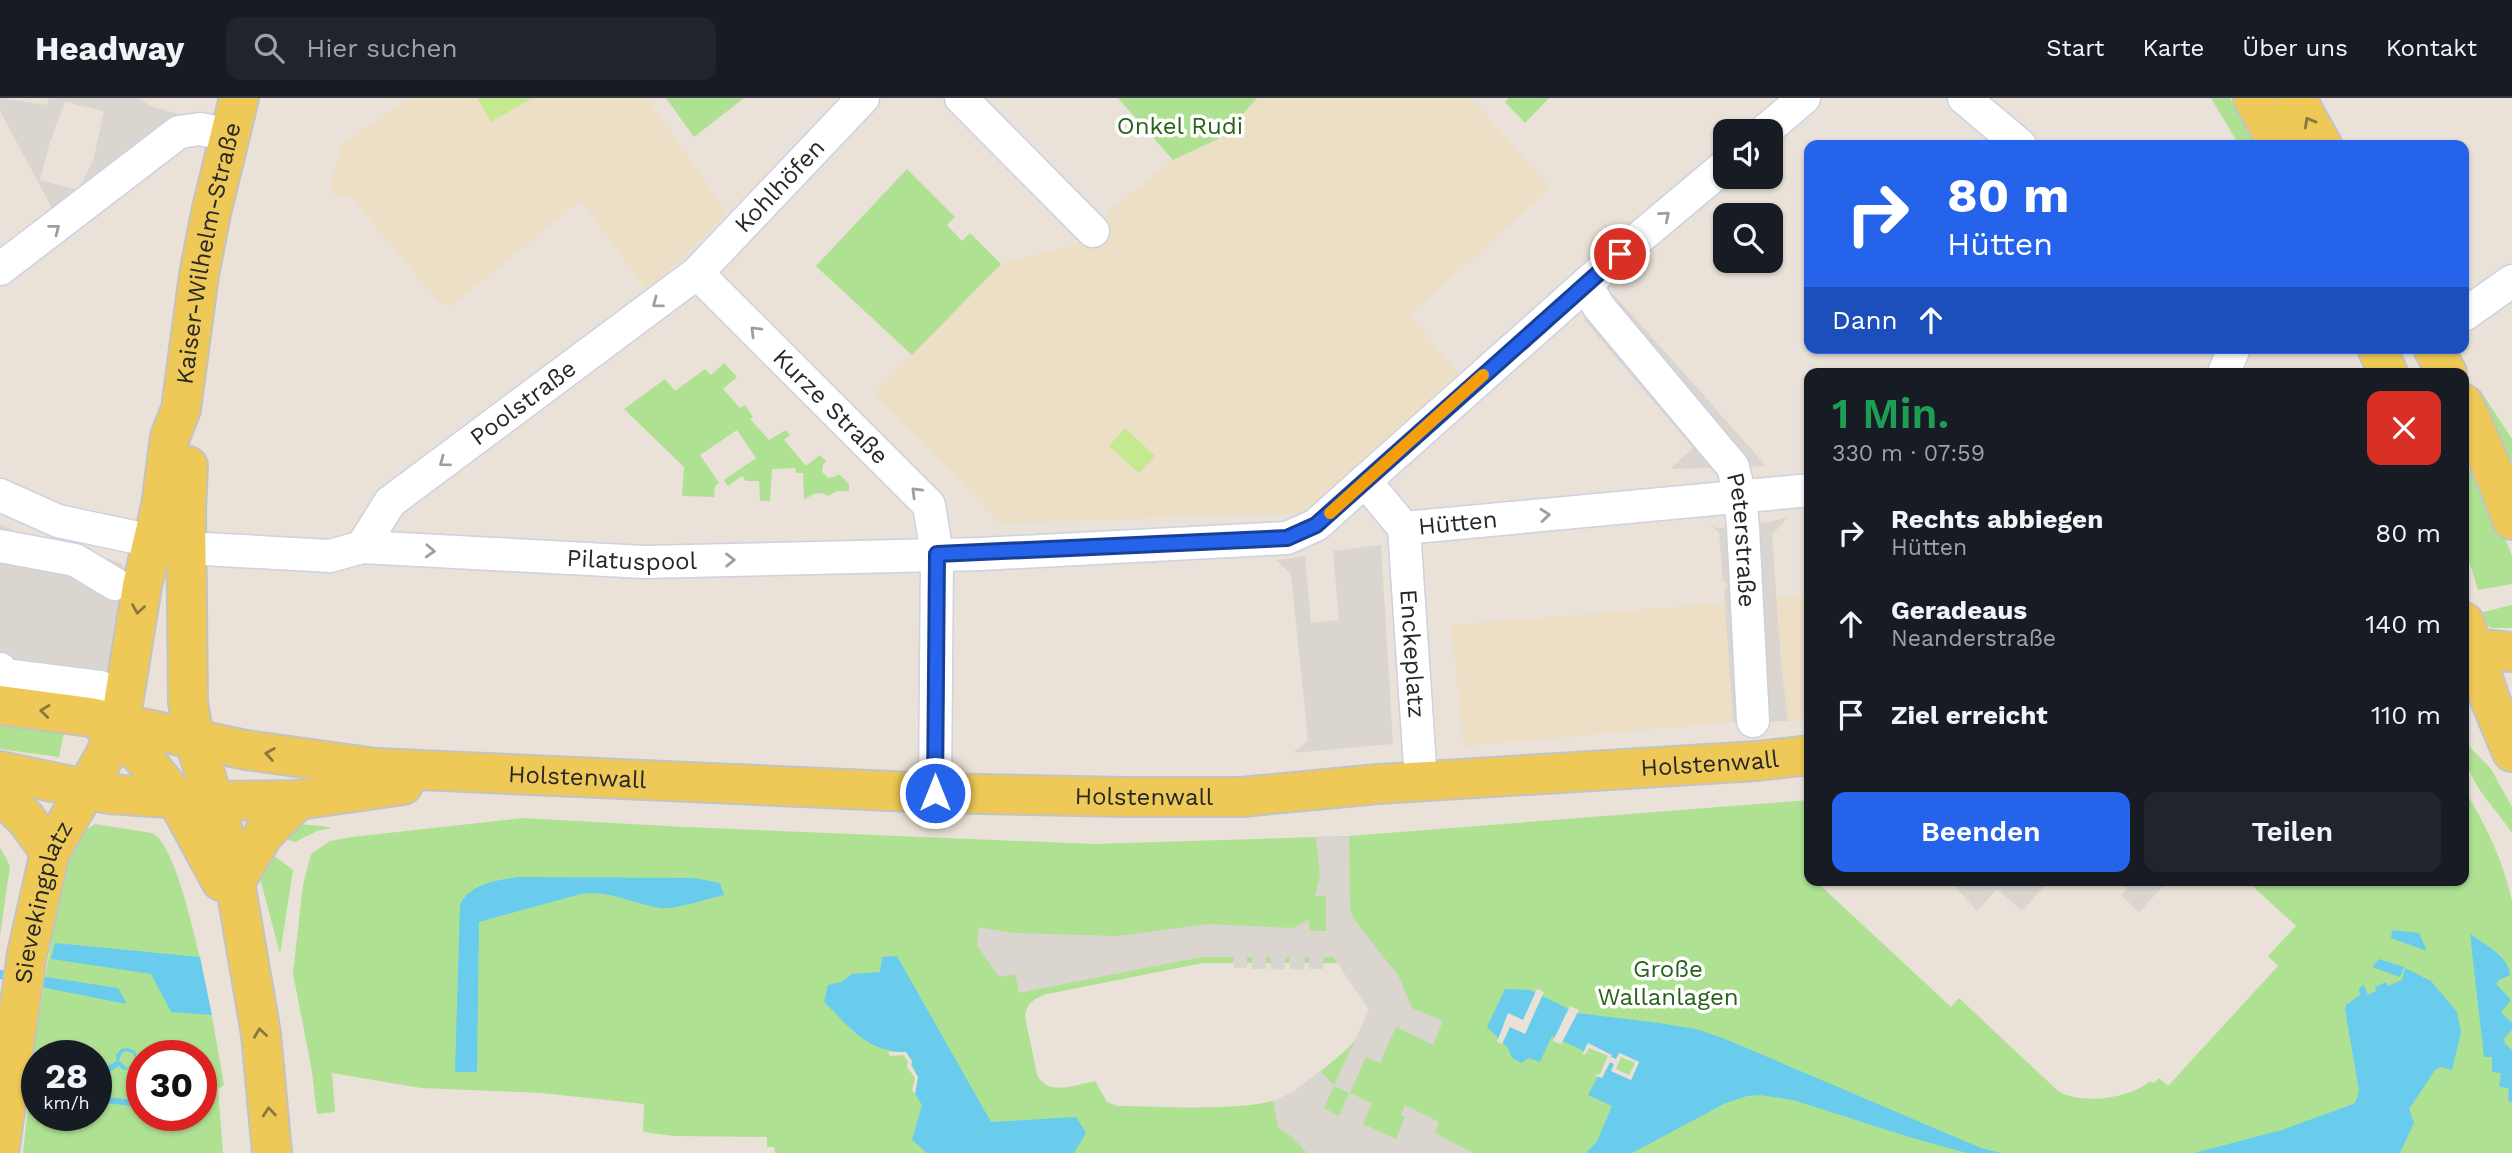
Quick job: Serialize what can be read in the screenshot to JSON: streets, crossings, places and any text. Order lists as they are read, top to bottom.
{
  "streets": {
    "main road": ["Kaiser-Wilhelm-Straße", "Holstenwall", "Sievekingplatz"],
    "street": [
      "Kohlhöfen",
      "Poolstraße",
      "Kurze Straße",
      "Hütten",
      "Peterstraße",
      "Pilatuspool",
      "Enckeplatz"
    ]
  },
  "crossings": [
    ["Kohlhöfen", "Poolstraße"],
    ["Kohlhöfen", "Kurze Straße"],
    ["Kaiser-Wilhelm-Straße", "Pilatuspool"],
    ["Poolstraße", "Kurze Straße"],
    ["Poolstraße", "Pilatuspool"],
    ["Kurze Straße", "Pilatuspool"],
    ["Kurze Straße", "Holstenwall"],
    ["Hütten", "Peterstraße"],
    ["Hütten", "Enckeplatz"],
    ["Enckeplatz", "Holstenwall"]
  ],
  "one_way": [
    "Poolstraße",
    "Kurze Straße",
    "Hütten",
    "Pilatuspool"
  ],
  "parks": ["Onkel Rudi", "Große Wallanlagen"],
  "page": {
    "header": "Headway",
    "search": "Hier suchen",
    "nav": [
      "Start",
      "Karte",
      "Über uns",
      "Kontakt"
    ],
    "turn": ["80 m", "Hütten"],
    "then": "Dann",
    "heading": ["1 Min.", "330 m · 07:59"],
    "list": [
      {
        "name": "Rechts abbiegen",
        "note": "Hütten",
        "value": "80 m"
      },
      {
        "name": "Geradeaus",
        "note": "Neanderstraße",
        "value": "140 m"
      },
      {
        "name": "Ziel erreicht",
        "value": "110 m"
      }
    ],
    "buttons": ["Beenden", "Teilen"],
    "speed": "28 km/h",
    "limit": "30"
  }
}
